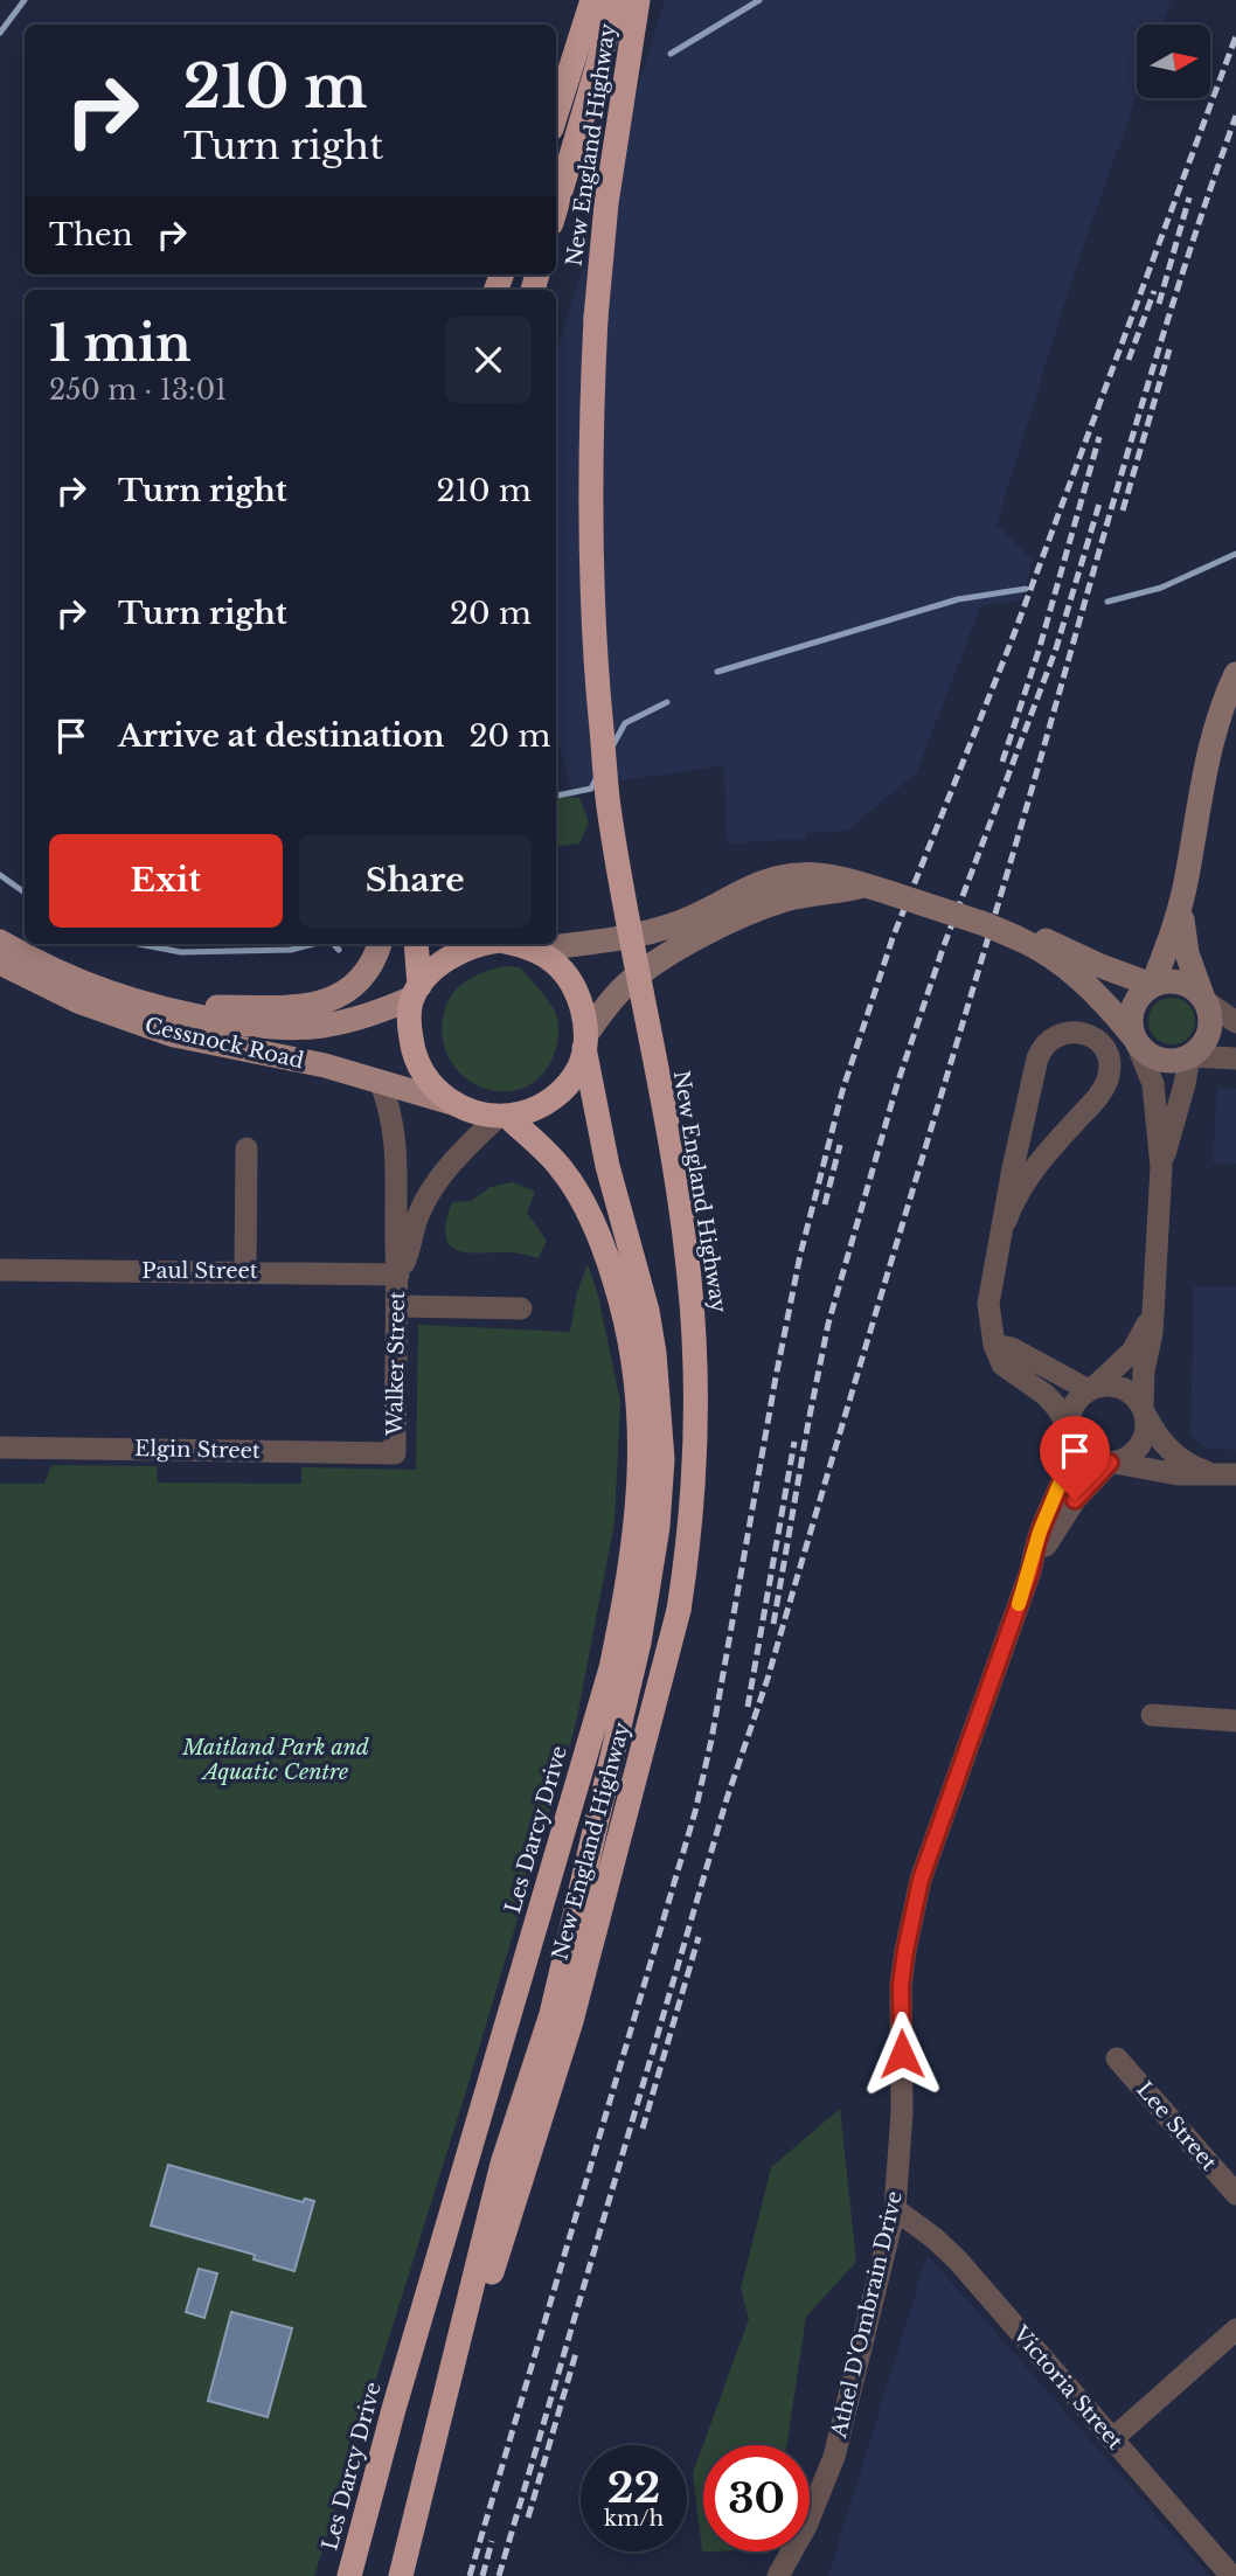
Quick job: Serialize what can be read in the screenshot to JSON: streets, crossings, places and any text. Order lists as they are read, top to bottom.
{
  "streets": {
    "highway": ["New England Highway", "Les Darcy Drive"],
    "main road": ["Cessnock Road"],
    "street": [
      "Paul Street",
      "Walker Street",
      "Elgin Street",
      "Lee Street",
      "Athel D'Ombrain Drive",
      "Victoria Street"
    ]
  },
  "crossings": [
    ["Cessnock Road", "Walker Street"],
    ["Paul Street", "Walker Street"],
    ["Walker Street", "Elgin Street"],
    ["Walker Street", "Les Darcy Drive"],
    ["Athel D'Ombrain Drive", "Victoria Street"]
  ],
  "parks": ["Maitland Park and Aquatic Centre"],
  "north": "right",
  "page": {
    "turn": ["210 m", "Turn right"],
    "then": "Then",
    "heading": ["1 min", "250 m · 13:01"],
    "list": [
      {
        "name": "Turn right",
        "value": "210 m"
      },
      {
        "name": "Turn right",
        "value": "20 m"
      },
      {
        "name": "Arrive at destination",
        "value": "20 m"
      }
    ],
    "buttons": ["Exit", "Share"],
    "speed": "22 km/h",
    "limit": "30"
  }
}
